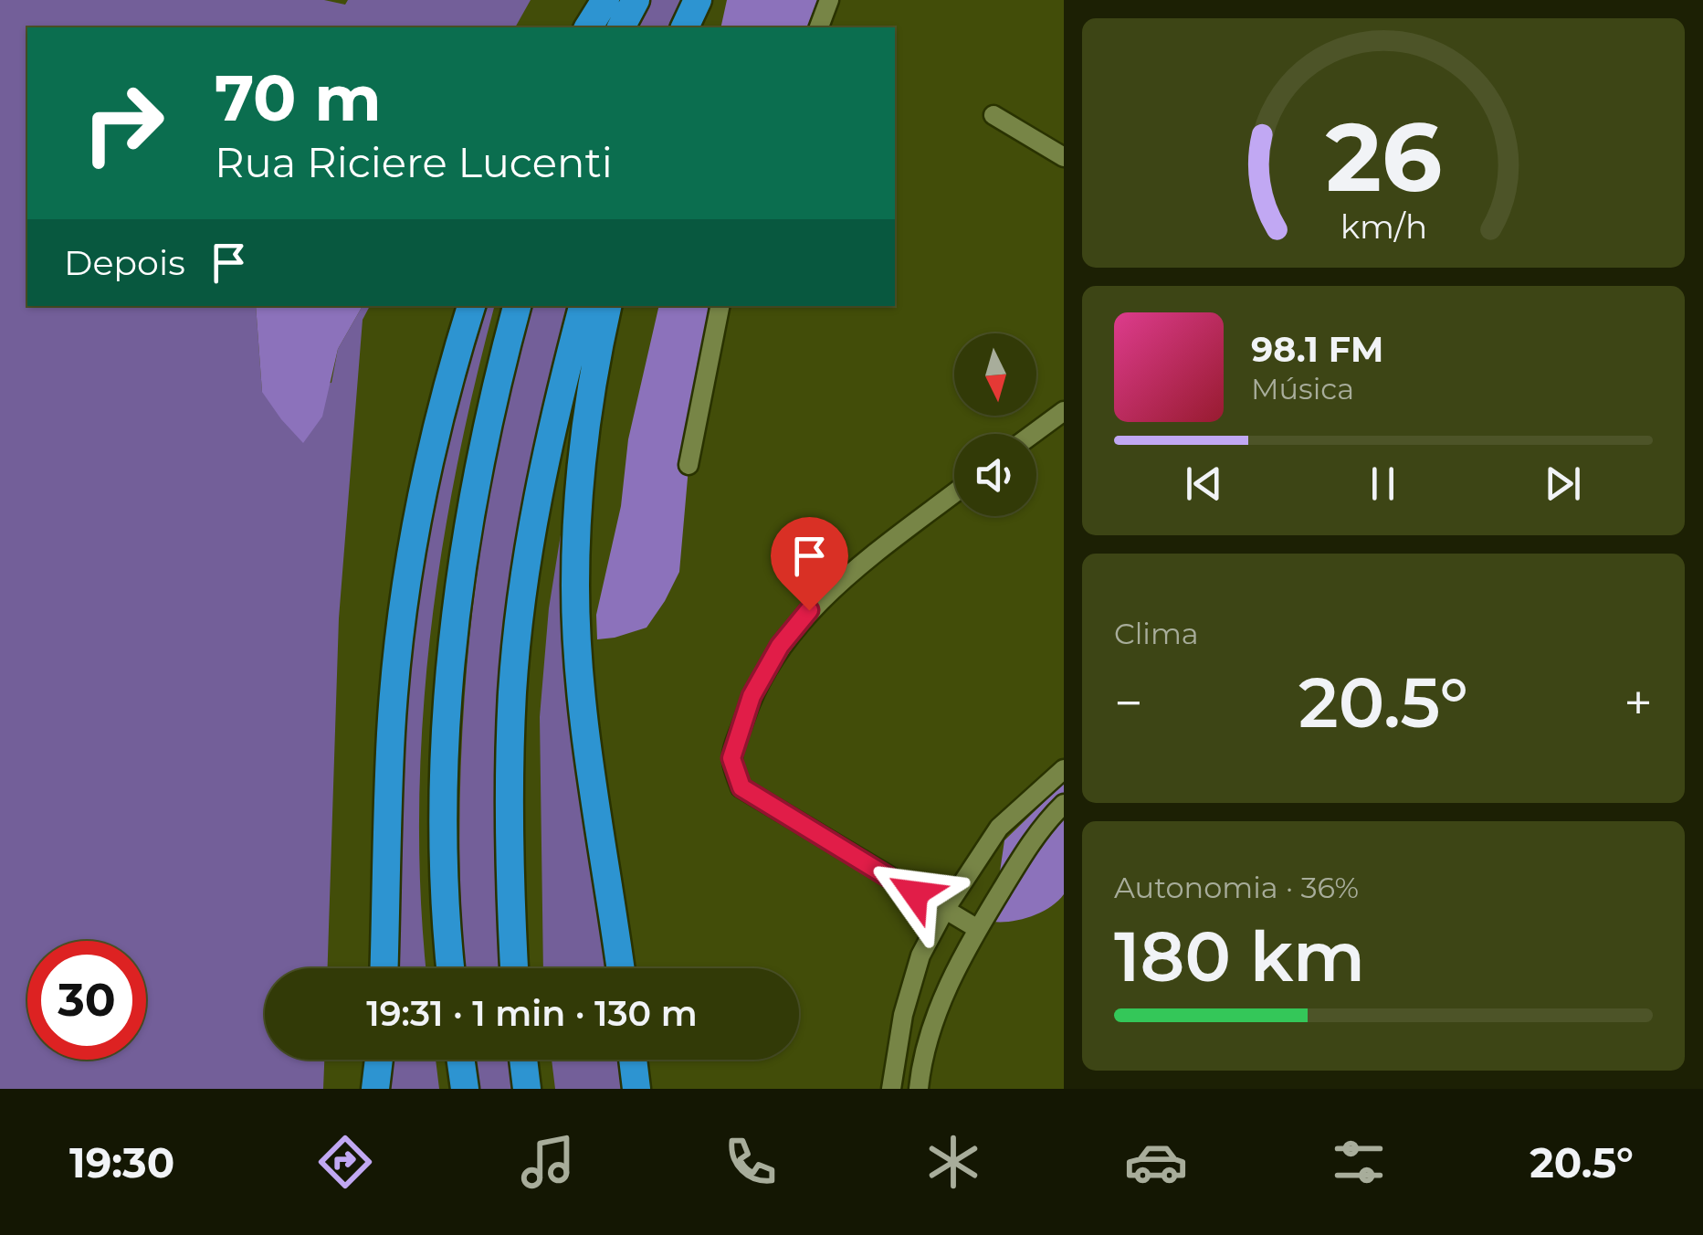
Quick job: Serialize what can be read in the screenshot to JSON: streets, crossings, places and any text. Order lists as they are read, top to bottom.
{
  "north": "bottom",
  "page": {
    "turn": ["70 m", "Rua Riciere Lucenti"],
    "then": "Depois",
    "song": ["98.1 FM", "Música"],
    "tile": [
      "Clima",
      ["Autonomia · 36%", "180 km"]
    ],
    "heat": ["−", "20.5°", "+"],
    "limit": "30",
    "trip": "19:31 · 1 min · 130 m",
    "tabs": ["19:30", "20.5°"],
    "gauge": ["26", "km/h"]
  }
}
